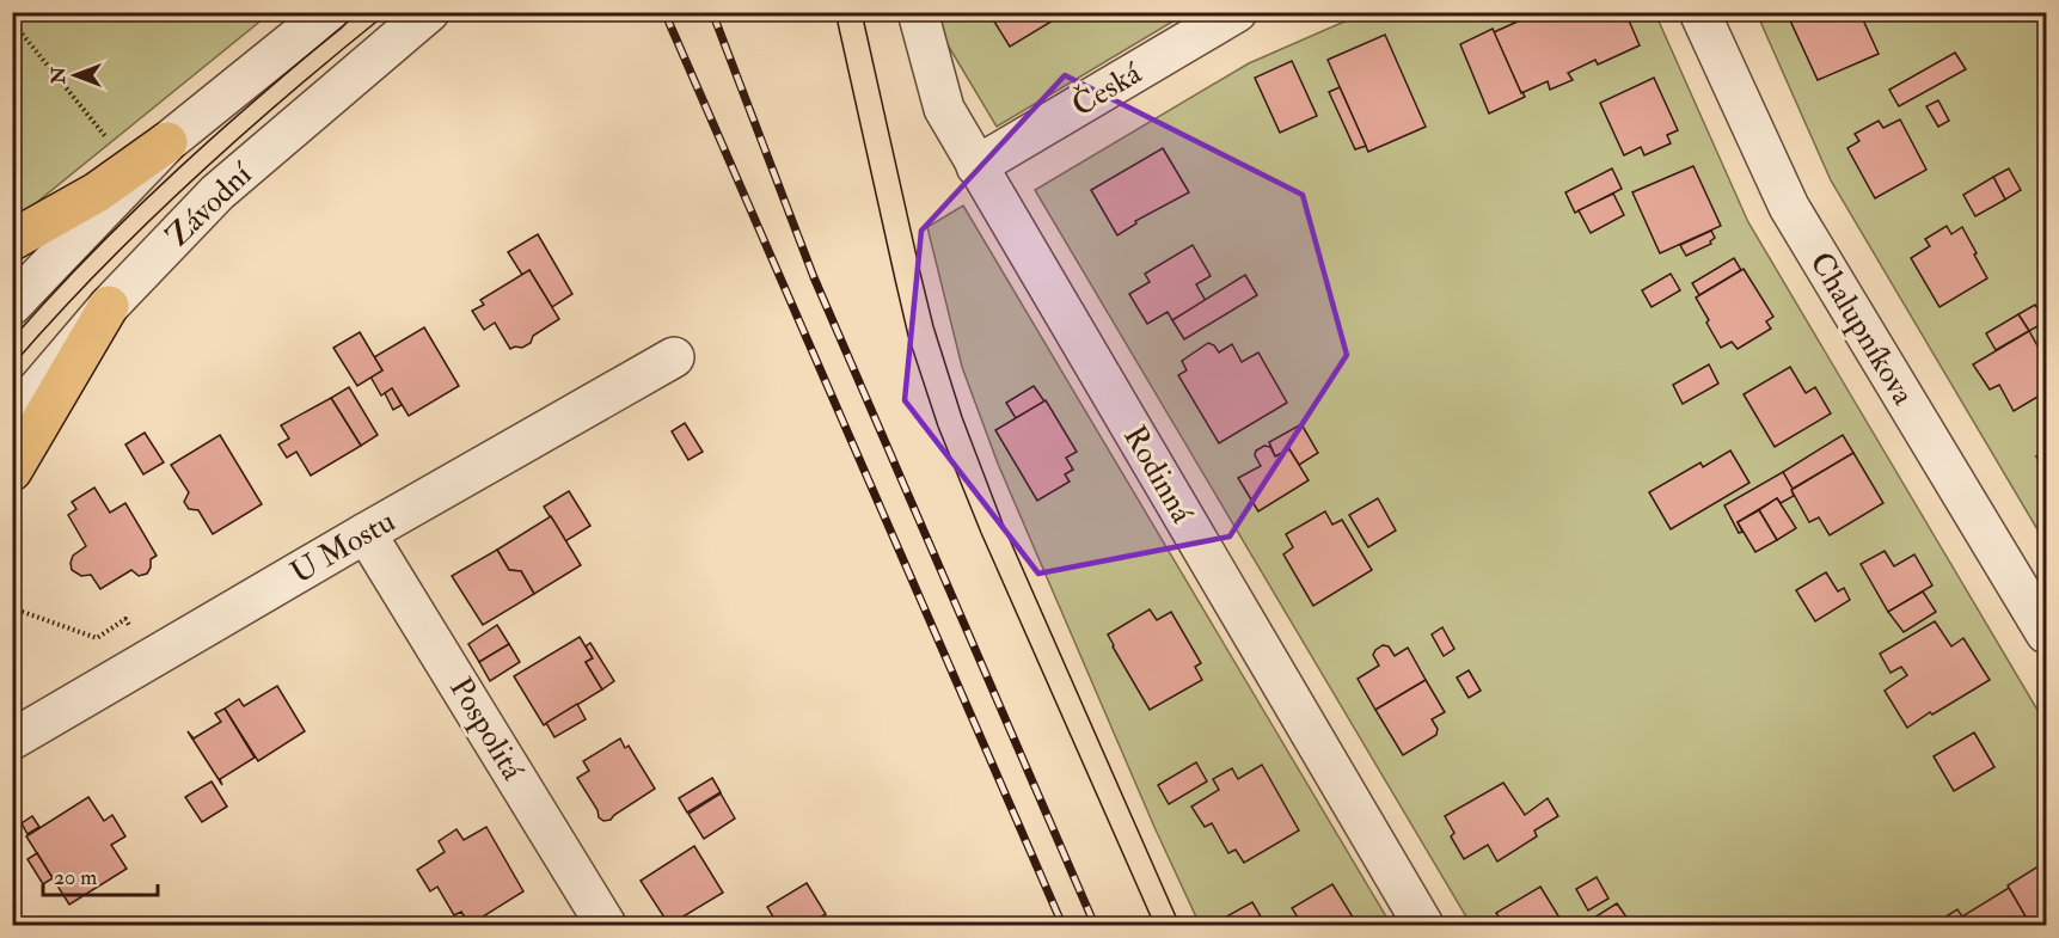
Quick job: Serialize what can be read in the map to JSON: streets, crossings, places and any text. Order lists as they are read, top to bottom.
{
  "streets": {
    "street": [
      "Česká",
      "Závodní",
      "Chalupníkova",
      "Rodinná",
      "U Mostu",
      "Pospolitá"
    ]
  },
  "crossings": [
    ["Česká", "Rodinná"],
    ["U Mostu", "Pospolitá"]
  ],
  "scale_bar": "20 m",
  "north": "left"
}
